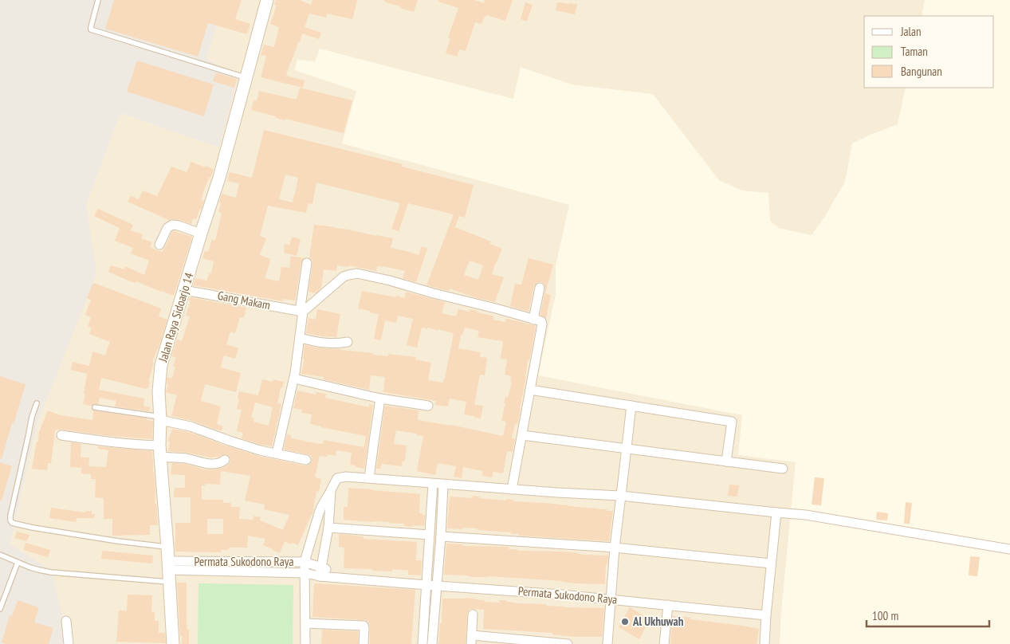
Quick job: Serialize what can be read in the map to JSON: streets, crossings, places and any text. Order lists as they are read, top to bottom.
{
  "streets": {
    "main road": ["Jalan Raya Sidoarjo 14"],
    "street": ["Gang Makam", "Permata Sukodono Raya"]
  },
  "crossings": [
    ["Gang Makam", "Jalan Raya Sidoarjo 14"],
    ["Jalan Raya Sidoarjo 14", "Permata Sukodono Raya"]
  ],
  "places": ["Al Ukhuwah"],
  "legend": ["Jalan", "Taman", "Bangunan"],
  "scale_bar": "100 m"
}
